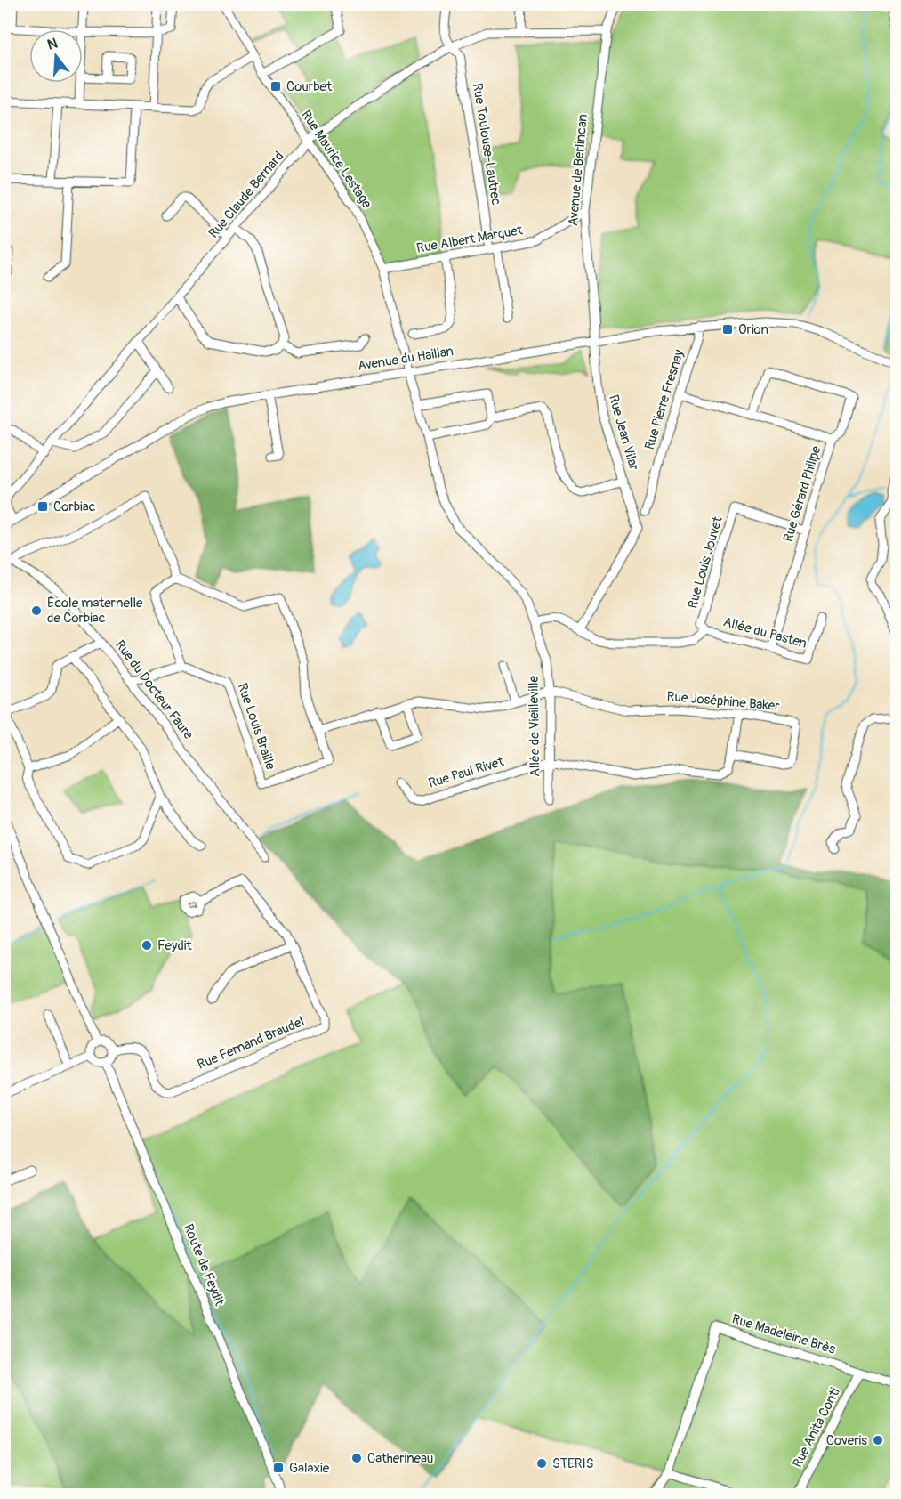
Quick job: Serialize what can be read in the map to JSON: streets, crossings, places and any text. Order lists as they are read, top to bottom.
{
  "streets": {
    "street": [
      "Rue Toulouse-Lautrec",
      "Rue Maurice Lestage",
      "Avenue de Berlincan",
      "Rue Claude Bernard",
      "Rue Albert Marquet",
      "Avenue du Haillan",
      "Rue Pierre Fresnay",
      "Rue Jean Vilar",
      "Rue Gérard Philipe",
      "Rue Louis Jouvet",
      "Allée du Pasten",
      "Rue du Docteur Faure",
      "Rue Joséphine Baker",
      "Rue Louis Braille",
      "Allée de Vieilleville",
      "Rue Paul Rivet",
      "Rue Fernand Braudel",
      "Route de Feydit",
      "Rue Madeleine Brès",
      "Rue Anita Conti"
    ]
  },
  "crossings": [
    ["Rue Toulouse-Lautrec", "Rue Claude Bernard"],
    ["Rue Toulouse-Lautrec", "Rue Albert Marquet"],
    ["Rue Maurice Lestage", "Rue Claude Bernard"],
    ["Rue Maurice Lestage", "Rue Albert Marquet"],
    ["Rue Maurice Lestage", "Avenue du Haillan"],
    ["Rue Maurice Lestage", "Allée de Vieilleville"],
    ["Avenue de Berlincan", "Rue Claude Bernard"],
    ["Avenue de Berlincan", "Rue Albert Marquet"],
    ["Avenue de Berlincan", "Avenue du Haillan"],
    ["Avenue de Berlincan", "Rue Jean Vilar"],
    ["Avenue du Haillan", "Rue Pierre Fresnay"],
    ["Avenue du Haillan", "Rue Jean Vilar"],
    ["Avenue du Haillan", "Allée de Vieilleville"],
    ["Rue Pierre Fresnay", "Rue Gérard Philipe"],
    ["Rue Gérard Philipe", "Rue Louis Jouvet"],
    ["Rue Gérard Philipe", "Allée du Pasten"],
    ["Rue Louis Jouvet", "Allée du Pasten"],
    ["Rue Joséphine Baker", "Allée de Vieilleville"],
    ["Allée de Vieilleville", "Rue Paul Rivet"],
    ["Rue Fernand Braudel", "Route de Feydit"],
    ["Rue Madeleine Brès", "Rue Anita Conti"]
  ],
  "places": {
    "transit": [
      "Courbet",
      "Orion",
      "Corbiac",
      "Galaxie"
    ],
    "other": [
      "École maternelle de Corbiac",
      "Feydit",
      "Coveris",
      "Catherineau",
      "STERIS"
    ]
  },
  "north": "top"
}
